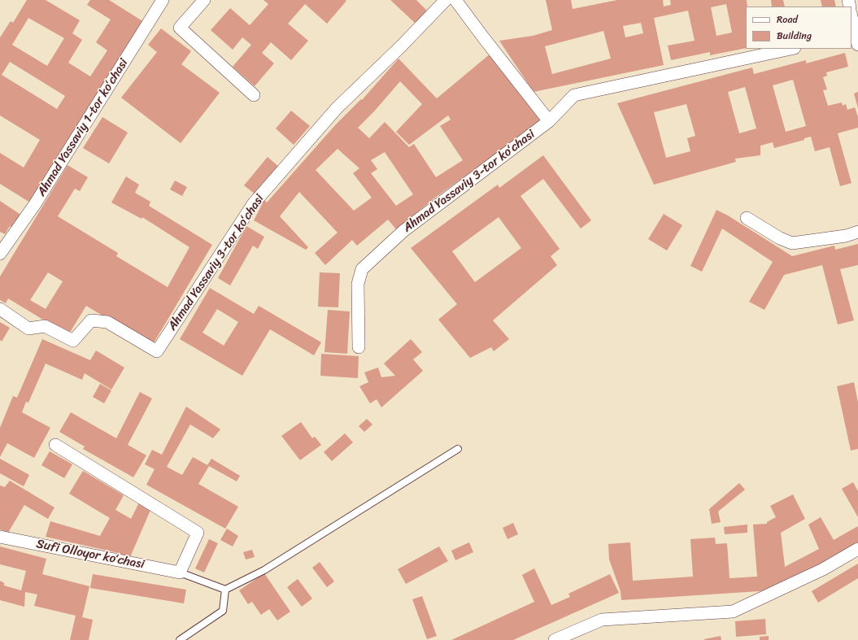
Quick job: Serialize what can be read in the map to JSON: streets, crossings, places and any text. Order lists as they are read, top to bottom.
{
  "streets": {
    "street": ["Ahmad Yassaviy 1-tor koʻchasi", "Ahmad Yassaviy 3-tor koʻchasi", "Sufi Olloyor koʻchasi"]
  },
  "legend": ["Road", "Building"]
}
